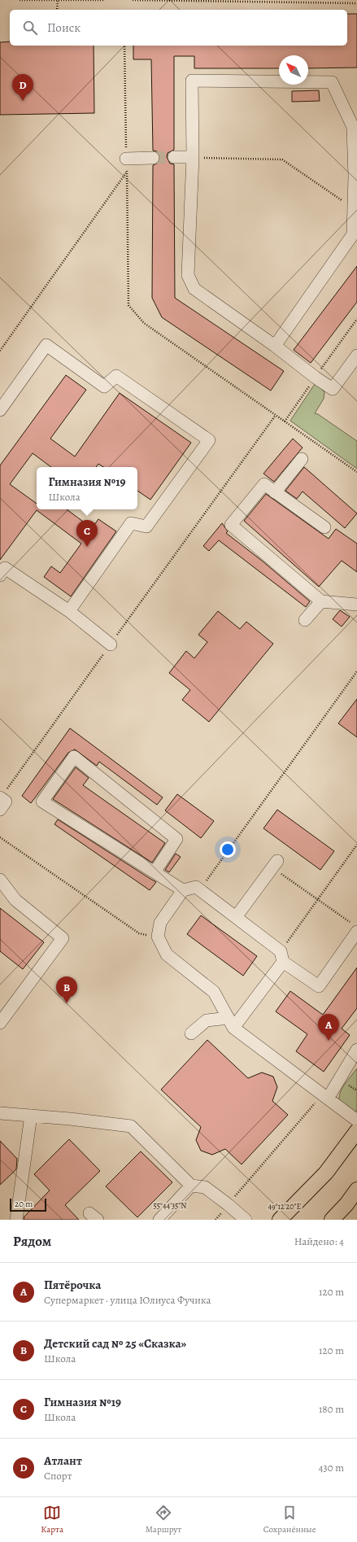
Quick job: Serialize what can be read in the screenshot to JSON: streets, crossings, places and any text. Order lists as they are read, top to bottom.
{
  "scale_bar": "20 m",
  "north": "top left",
  "page": {
    "search": "Поиск",
    "pins": [
      "D",
      "C",
      "B",
      "A"
    ],
    "popup": ["Гимназия №19", "Школа"],
    "scale": "20 m",
    "heading": ["Рядом", "Найдено: 4"],
    "list": [
      {
        "mark": "A",
        "name": "Пятёрочка",
        "note": "Супермаркет · улица Юлиуса Фучика",
        "value": "120 m"
      },
      {
        "mark": "B",
        "name": "Детский сад № 25 «Сказка»",
        "note": "Школа",
        "value": "120 m"
      },
      {
        "mark": "C",
        "name": "Гимназия №19",
        "note": "Школа",
        "value": "180 m"
      },
      {
        "mark": "D",
        "name": "Атлант",
        "note": "Спорт",
        "value": "430 m"
      }
    ],
    "nav": ["Карта", "Маршрут", "Сохранённые"]
  },
  "coordinates": ["55°44'35\"N", "49°12'20\"E"]
}
